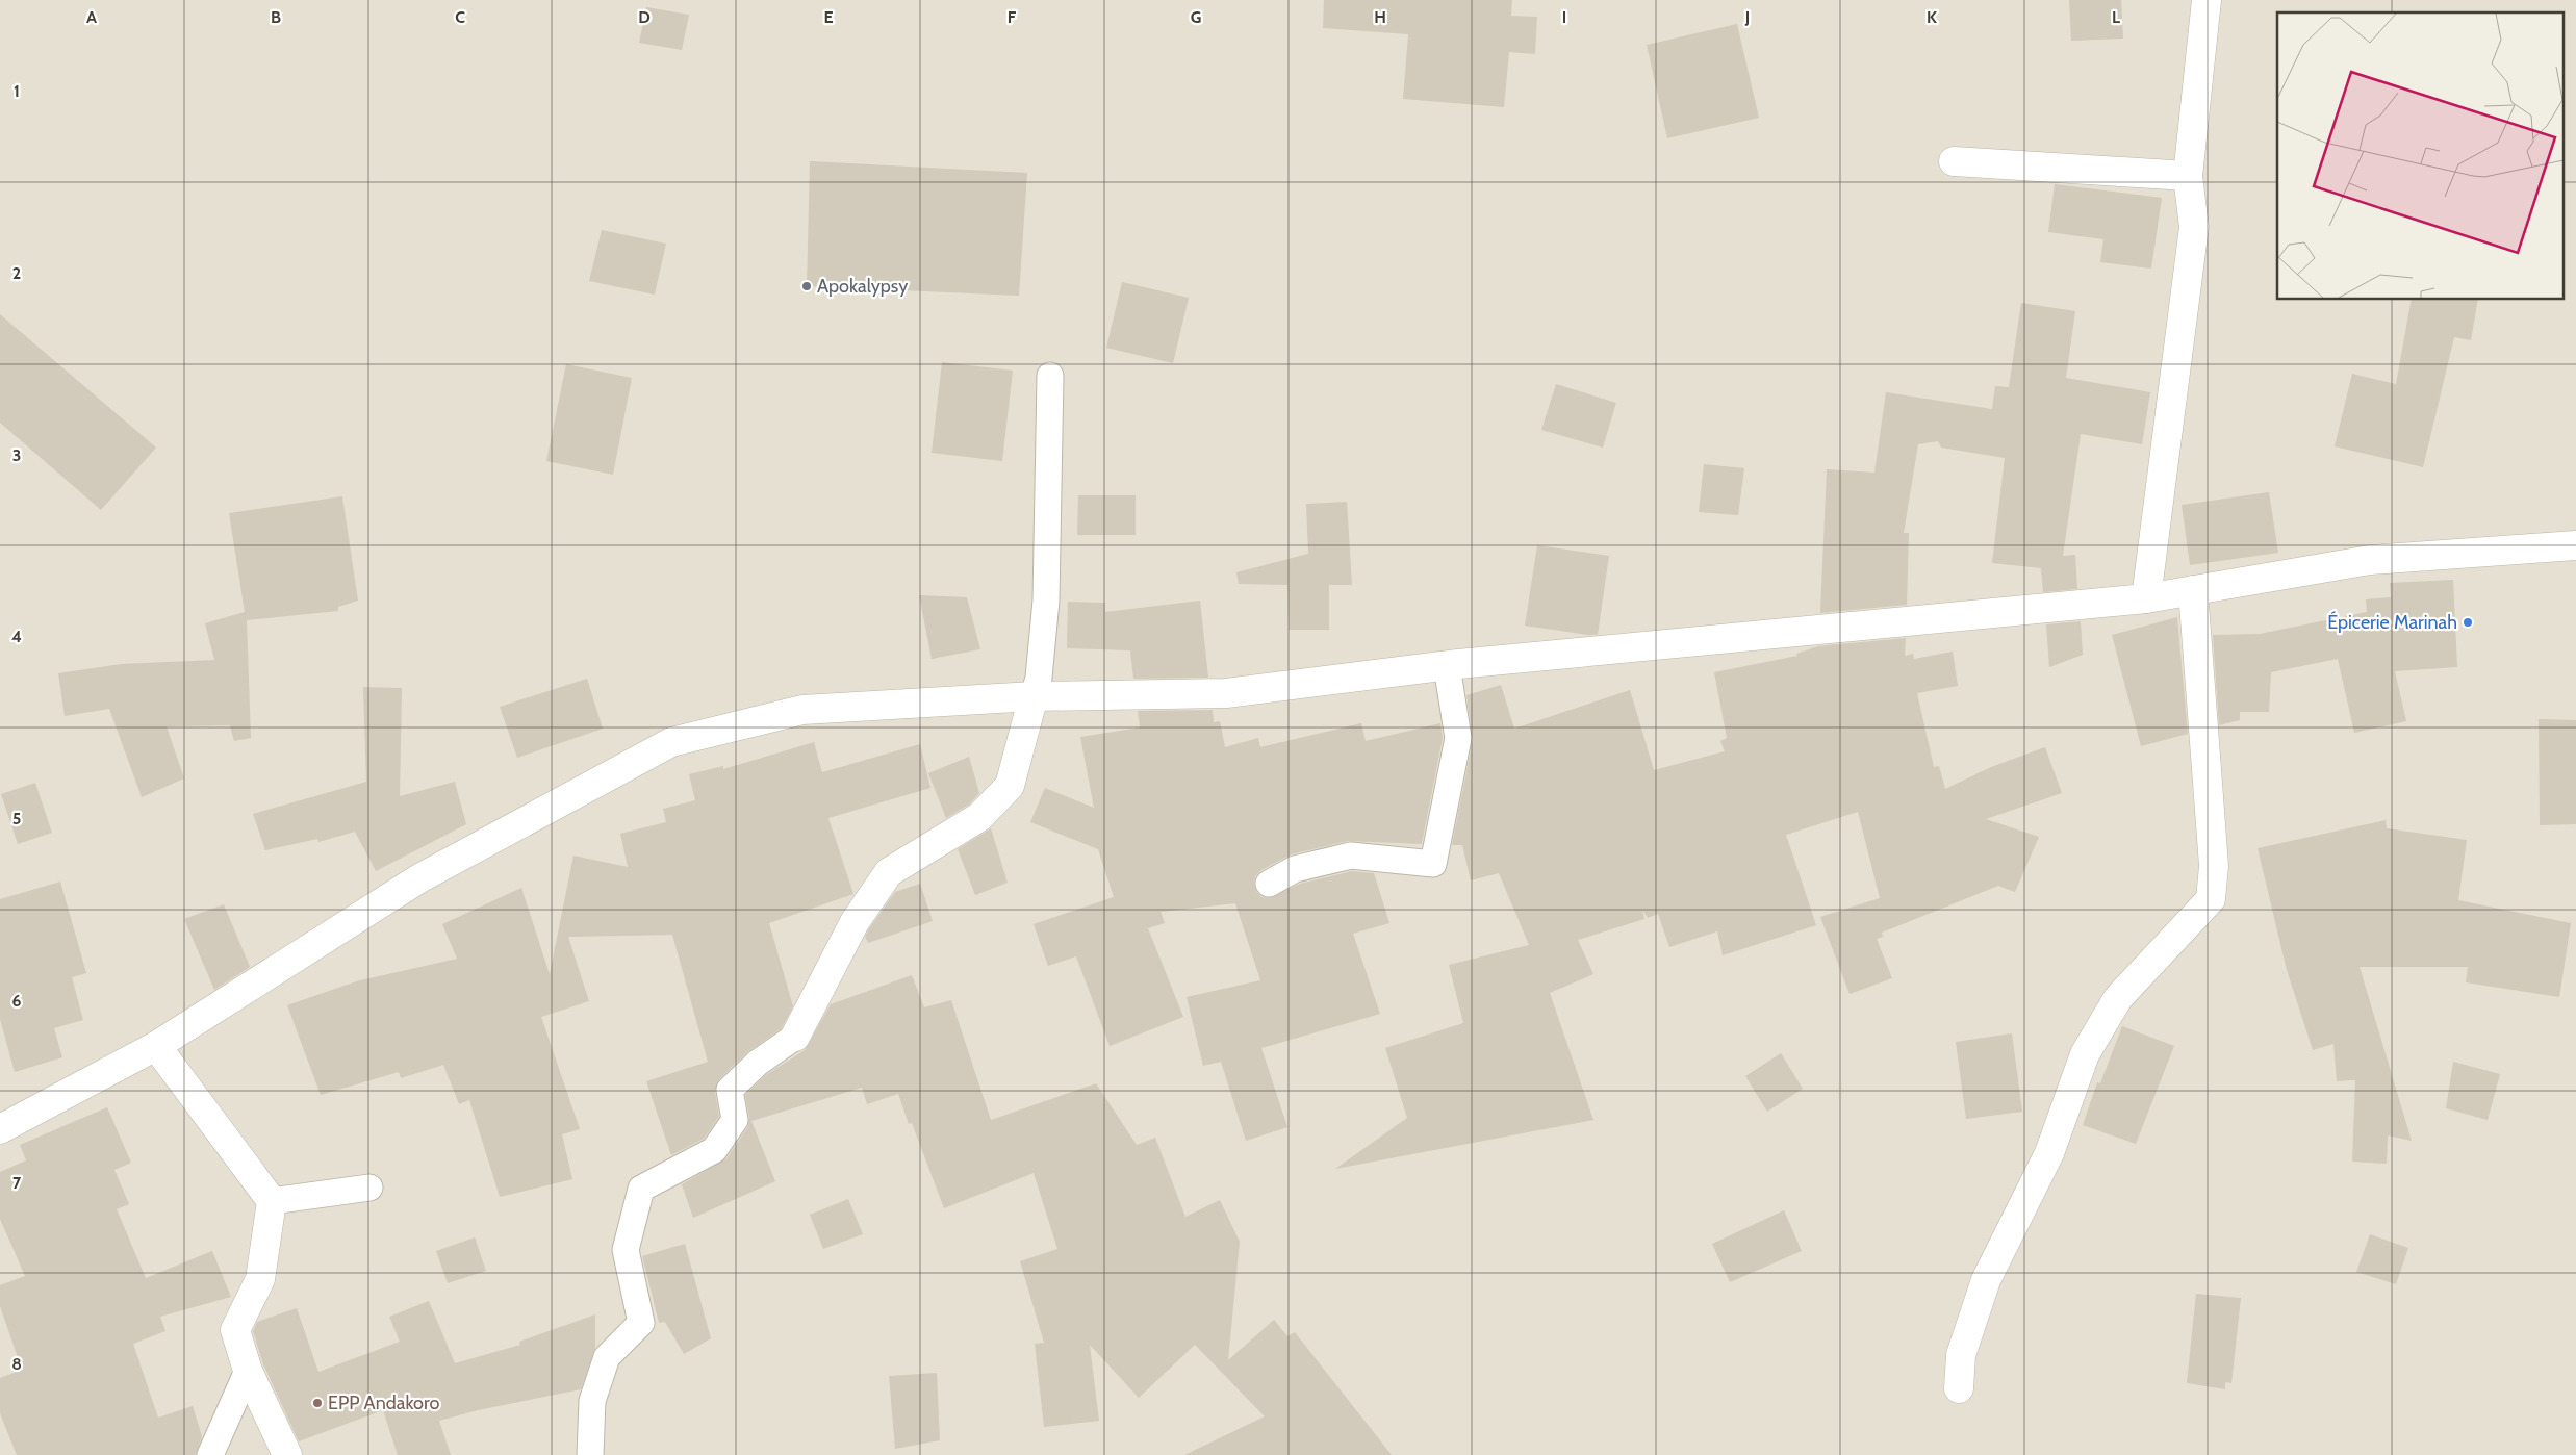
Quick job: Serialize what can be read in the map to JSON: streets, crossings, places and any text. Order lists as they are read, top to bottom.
{
  "places": ["Apokalypsy", "Épicerie Marinah", "EPP Andakoro"],
  "grid": {
    "columns": [
      "A",
      "B",
      "C",
      "D",
      "E",
      "F",
      "G",
      "H",
      "I",
      "J",
      "K",
      "L"
    ],
    "rows": [
      "1",
      "2",
      "3",
      "4",
      "5",
      "6",
      "7",
      "8"
    ]
  }
}
